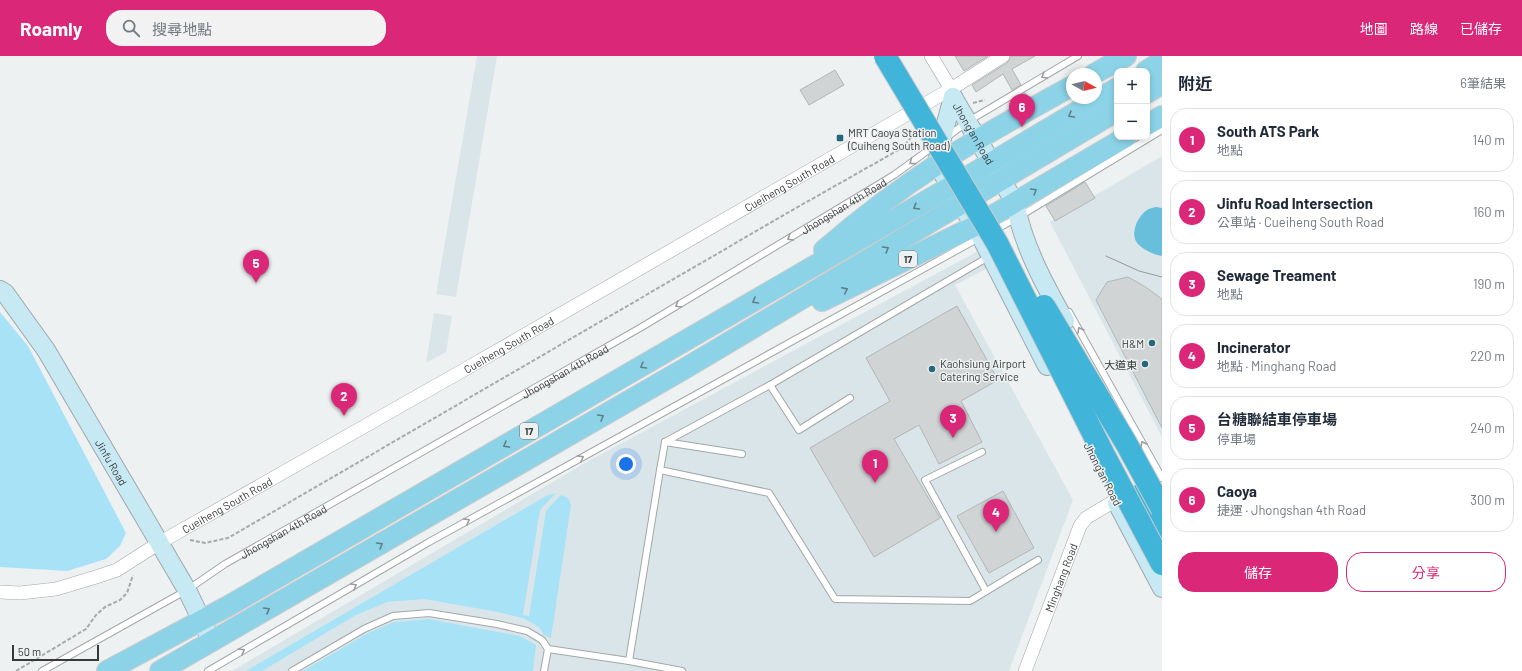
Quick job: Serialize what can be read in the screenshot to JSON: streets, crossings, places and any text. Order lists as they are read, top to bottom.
{
  "streets": {
    "main road": ["Jhongshan 4th Road", "17"],
    "street": [
      "Jhong'an Road",
      "Cueiheng South Road",
      "Jinfu Road",
      "Minghang Road"
    ]
  },
  "crossings": [
    ["Jhong'an Road", "Cueiheng South Road"],
    ["Jhong'an Road", "Jhongshan 4th Road"],
    ["Jhong'an Road", "17"],
    ["Jhong'an Road", "Minghang Road"],
    ["Cueiheng South Road", "Jinfu Road"],
    ["Jhongshan 4th Road", "Jinfu Road"],
    ["17", "Jinfu Road"]
  ],
  "places": {
    "transit": ["MRT Caoya Station (Cuiheng South Road)"],
    "other": ["H&M", "大道東", "Kaohsiung Airport Catering Service"]
  },
  "scale_bar": "50 m",
  "north": "right",
  "page": {
    "header": "Roamly",
    "search": "搜尋地點",
    "nav": ["地圖", "路線", "已儲存"],
    "heading": ["附近", "6筆結果"],
    "map_buttons": ["+", "−"],
    "pins": [
      "6",
      "5",
      "2",
      "3",
      "1",
      "4"
    ],
    "list": [
      {
        "mark": "1",
        "name": "South ATS Park",
        "note": "地點",
        "value": "140 m"
      },
      {
        "mark": "2",
        "name": "Jinfu Road Intersection",
        "note": "公車站 · Cueiheng South Road",
        "value": "160 m"
      },
      {
        "mark": "3",
        "name": "Sewage Treament",
        "note": "地點",
        "value": "190 m"
      },
      {
        "mark": "4",
        "name": "Incinerator",
        "note": "地點 · Minghang Road",
        "value": "220 m"
      },
      {
        "mark": "5",
        "name": "台糖聯結車停車場",
        "note": "停車場",
        "value": "240 m"
      },
      {
        "mark": "6",
        "name": "Caoya",
        "note": "捷運 · Jhongshan 4th Road",
        "value": "300 m"
      }
    ],
    "buttons": ["儲存", "分享"],
    "scale": "50 m"
  }
}
